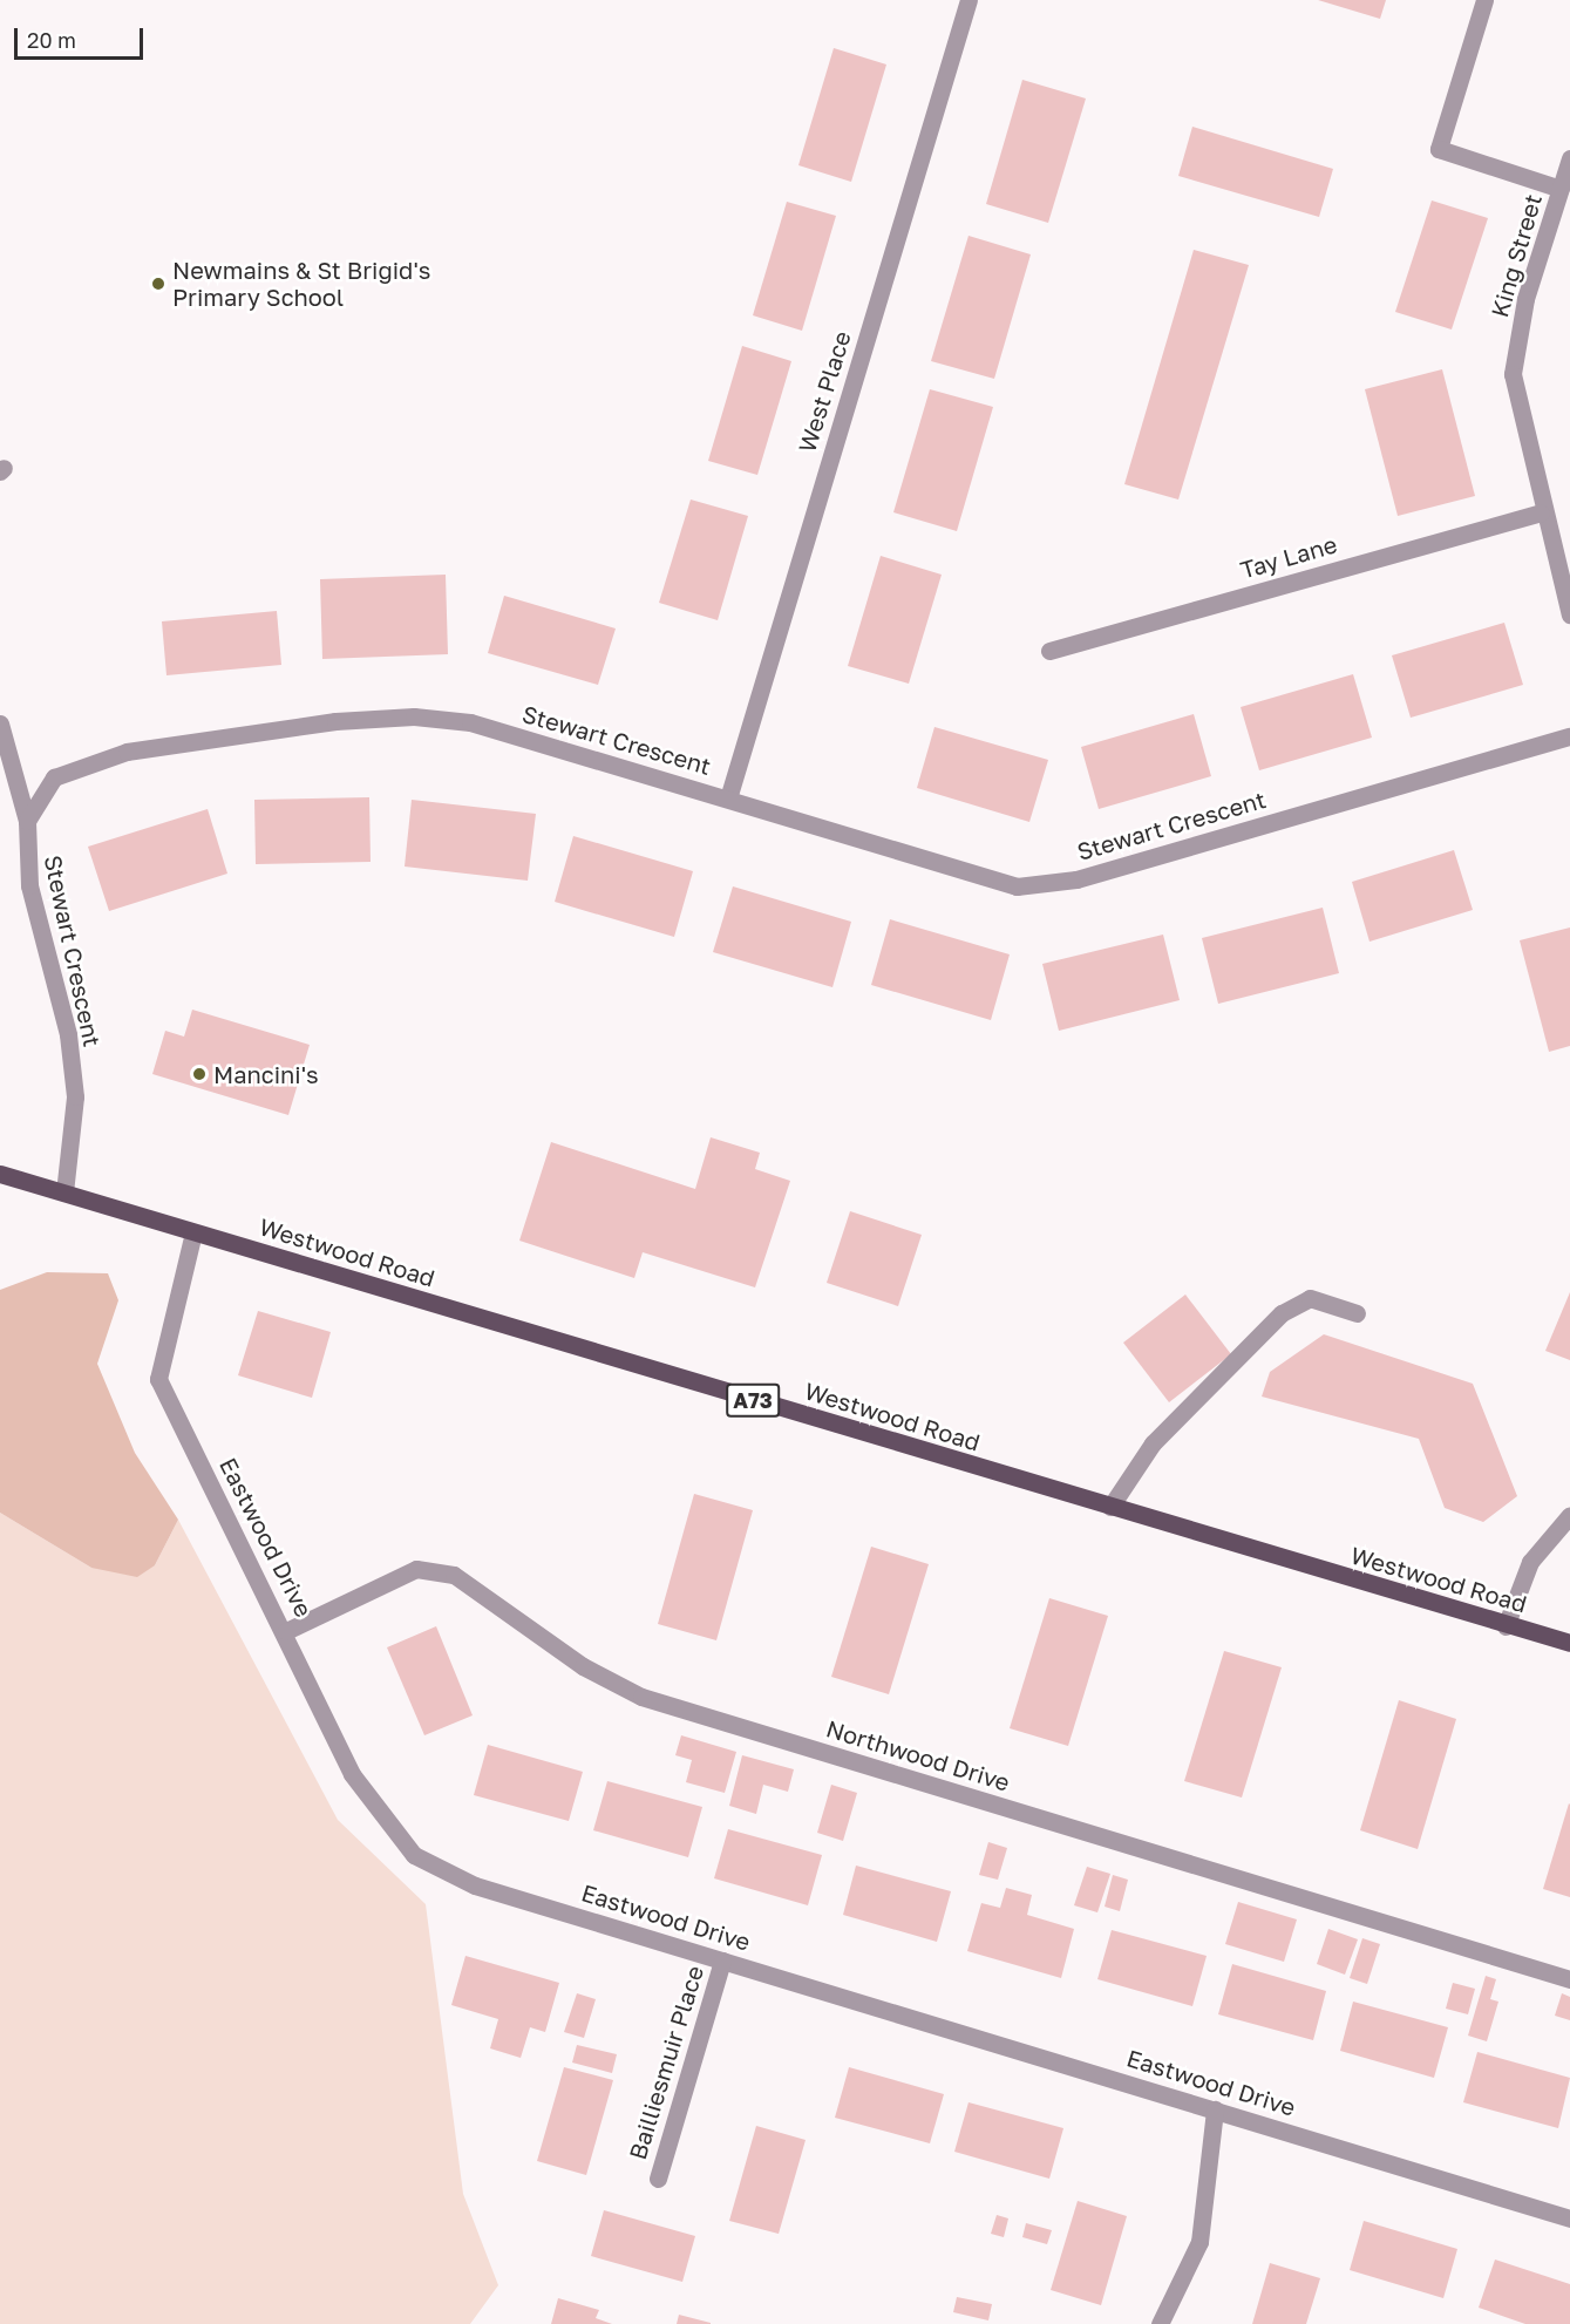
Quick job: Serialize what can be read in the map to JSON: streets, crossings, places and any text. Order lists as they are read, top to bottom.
{
  "streets": {
    "main road": ["Westwood Road", "A73"],
    "street": [
      "King Street",
      "West Place",
      "Tay Lane",
      "Stewart Crescent",
      "Eastwood Drive",
      "Northwood Drive",
      "Bailliesmuir Place"
    ]
  },
  "crossings": [
    ["King Street", "Tay Lane"],
    ["West Place", "Stewart Crescent"],
    ["Stewart Crescent", "Westwood Road"],
    ["Westwood Road", "Eastwood Drive"],
    ["Eastwood Drive", "Northwood Drive"],
    ["Eastwood Drive", "Bailliesmuir Place"]
  ],
  "places": ["Newmains & St Brigid's Primary School", "Mancini's"],
  "scale_bar": "20 m"
}
